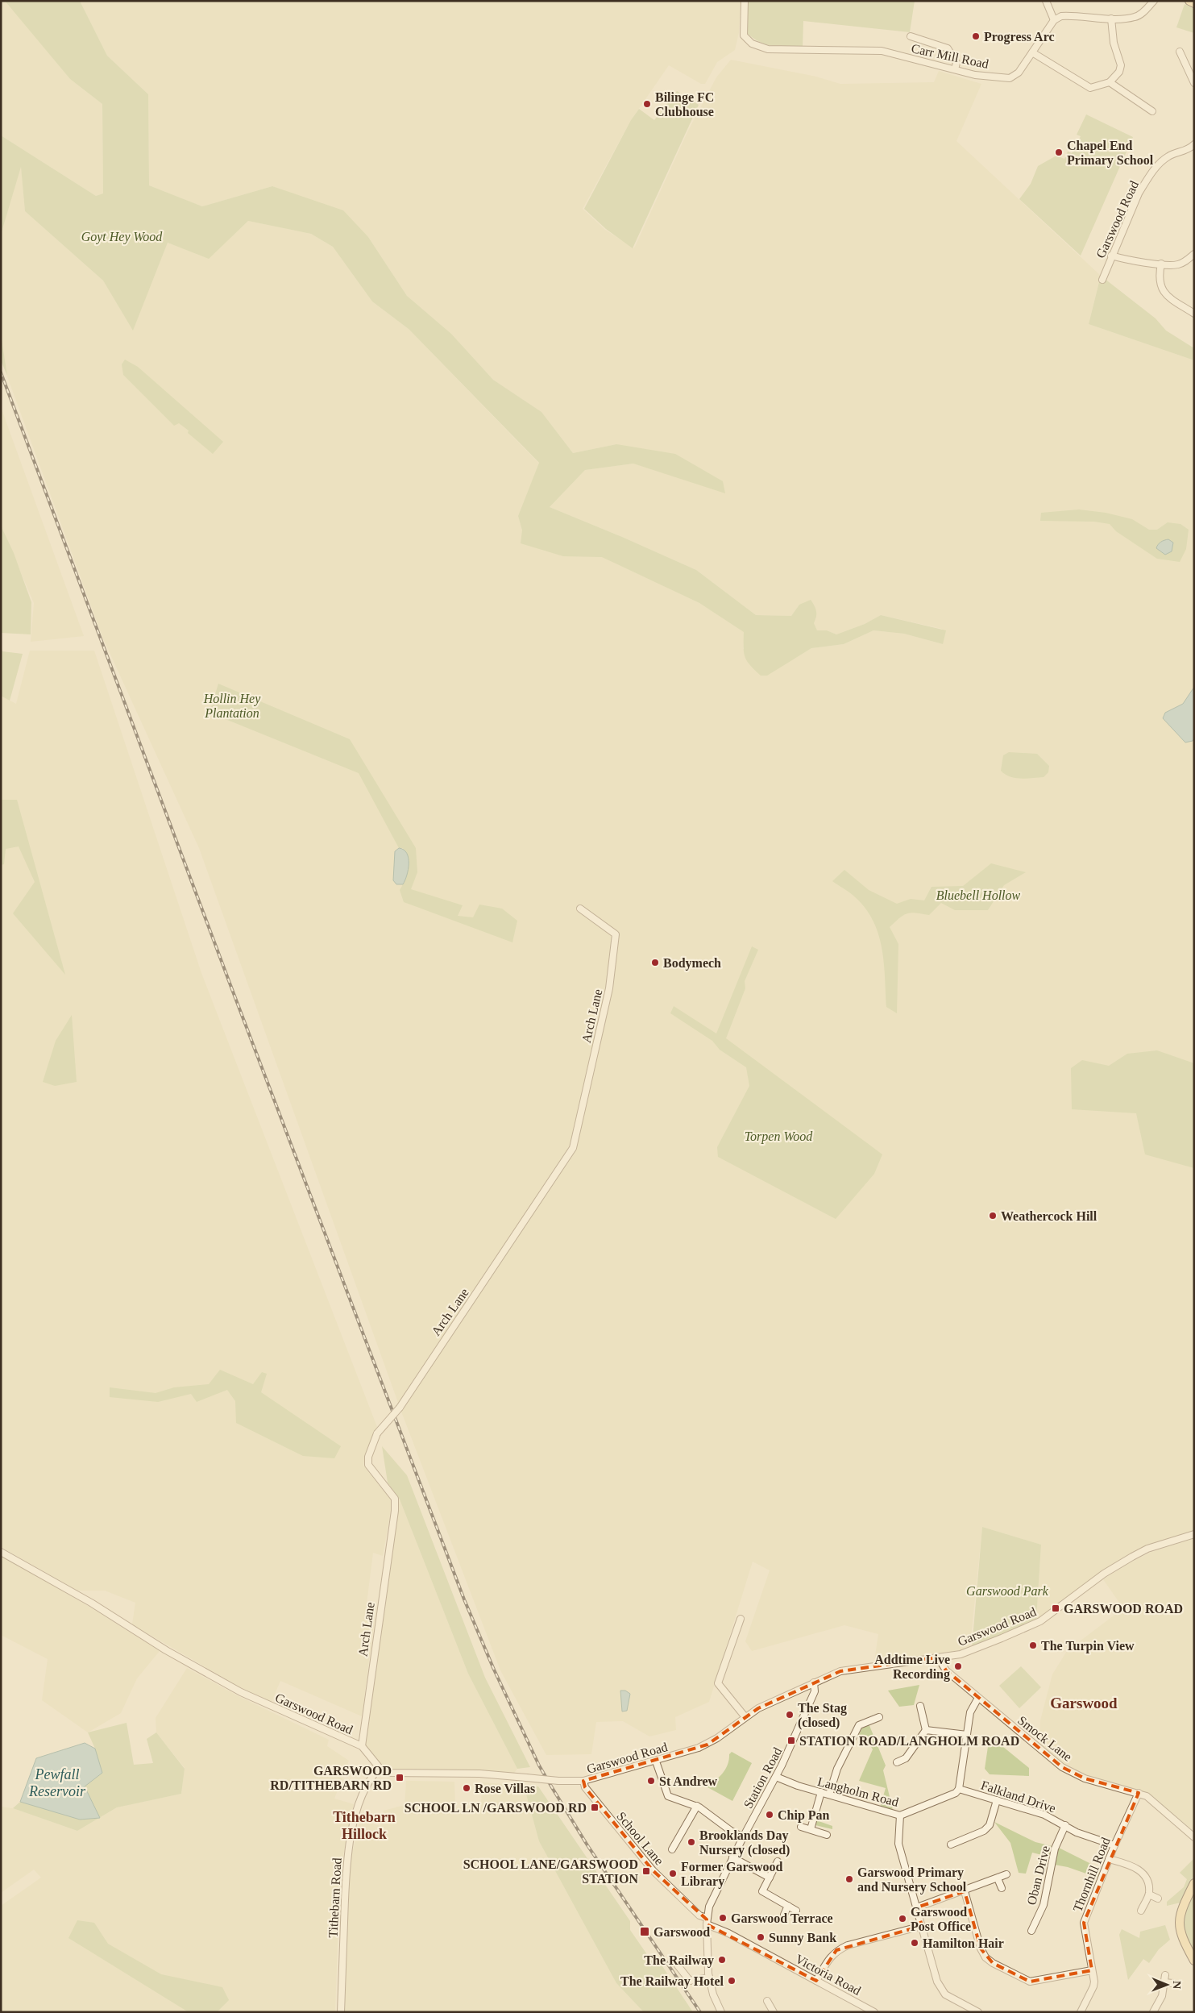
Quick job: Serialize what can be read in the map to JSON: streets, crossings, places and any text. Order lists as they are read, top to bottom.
{
  "streets": {
    "street": [
      "Carr Mill Road",
      "Garswood Road",
      "Arch Lane",
      "Smock Lane",
      "Station Road",
      "Langholm Road",
      "Falkland Drive",
      "School Lane",
      "Thornhill Road",
      "Oban Drive",
      "Tithebarn Road",
      "Victoria Road"
    ]
  },
  "crossings": [
    ["Garswood Road", "Arch Lane"],
    ["Garswood Road", "Smock Lane"],
    ["Garswood Road", "Station Road"],
    ["Garswood Road", "School Lane"],
    ["Garswood Road", "Tithebarn Road"],
    ["Smock Lane", "Thornhill Road"],
    ["Station Road", "Langholm Road"],
    ["Station Road", "School Lane"],
    ["Station Road", "Victoria Road"],
    ["Langholm Road", "Falkland Drive"],
    ["Falkland Drive", "Thornhill Road"],
    ["Falkland Drive", "Oban Drive"],
    ["School Lane", "Victoria Road"]
  ],
  "districts": ["Garswood", "Tithebarn Hillock"],
  "water": ["Pewfall Reservoir"],
  "parks": [
    "Goyt Hey Wood",
    "Hollin Hey Plantation",
    "Bluebell Hollow",
    "Torpen Wood",
    "Garswood Park"
  ],
  "places": {
    "other": [
      "Progress Arc",
      "Bilinge FC Clubhouse",
      "Chapel End Primary School",
      "Bodymech",
      "Weathercock Hill",
      "The Turpin View",
      "Addtime Live Recording",
      "The Stag (closed)",
      "St Andrew",
      "Rose Villas",
      "Chip Pan",
      "Brooklands Day Nursery (closed)",
      "Former Garswood Library",
      "Garswood Primary and Nursery School",
      "Garswood Terrace",
      "Garswood Post Office",
      "Sunny Bank",
      "Hamilton Hair",
      "The Railway",
      "The Railway Hotel"
    ],
    "transit": [
      "GARSWOOD ROAD",
      "STATION ROAD/LANGHOLM ROAD",
      "GARSWOOD RD/TITHEBARN RD",
      "SCHOOL LN /GARSWOOD RD",
      "SCHOOL LANE/GARSWOOD STATION",
      "Garswood"
    ]
  },
  "north": "right"
}
